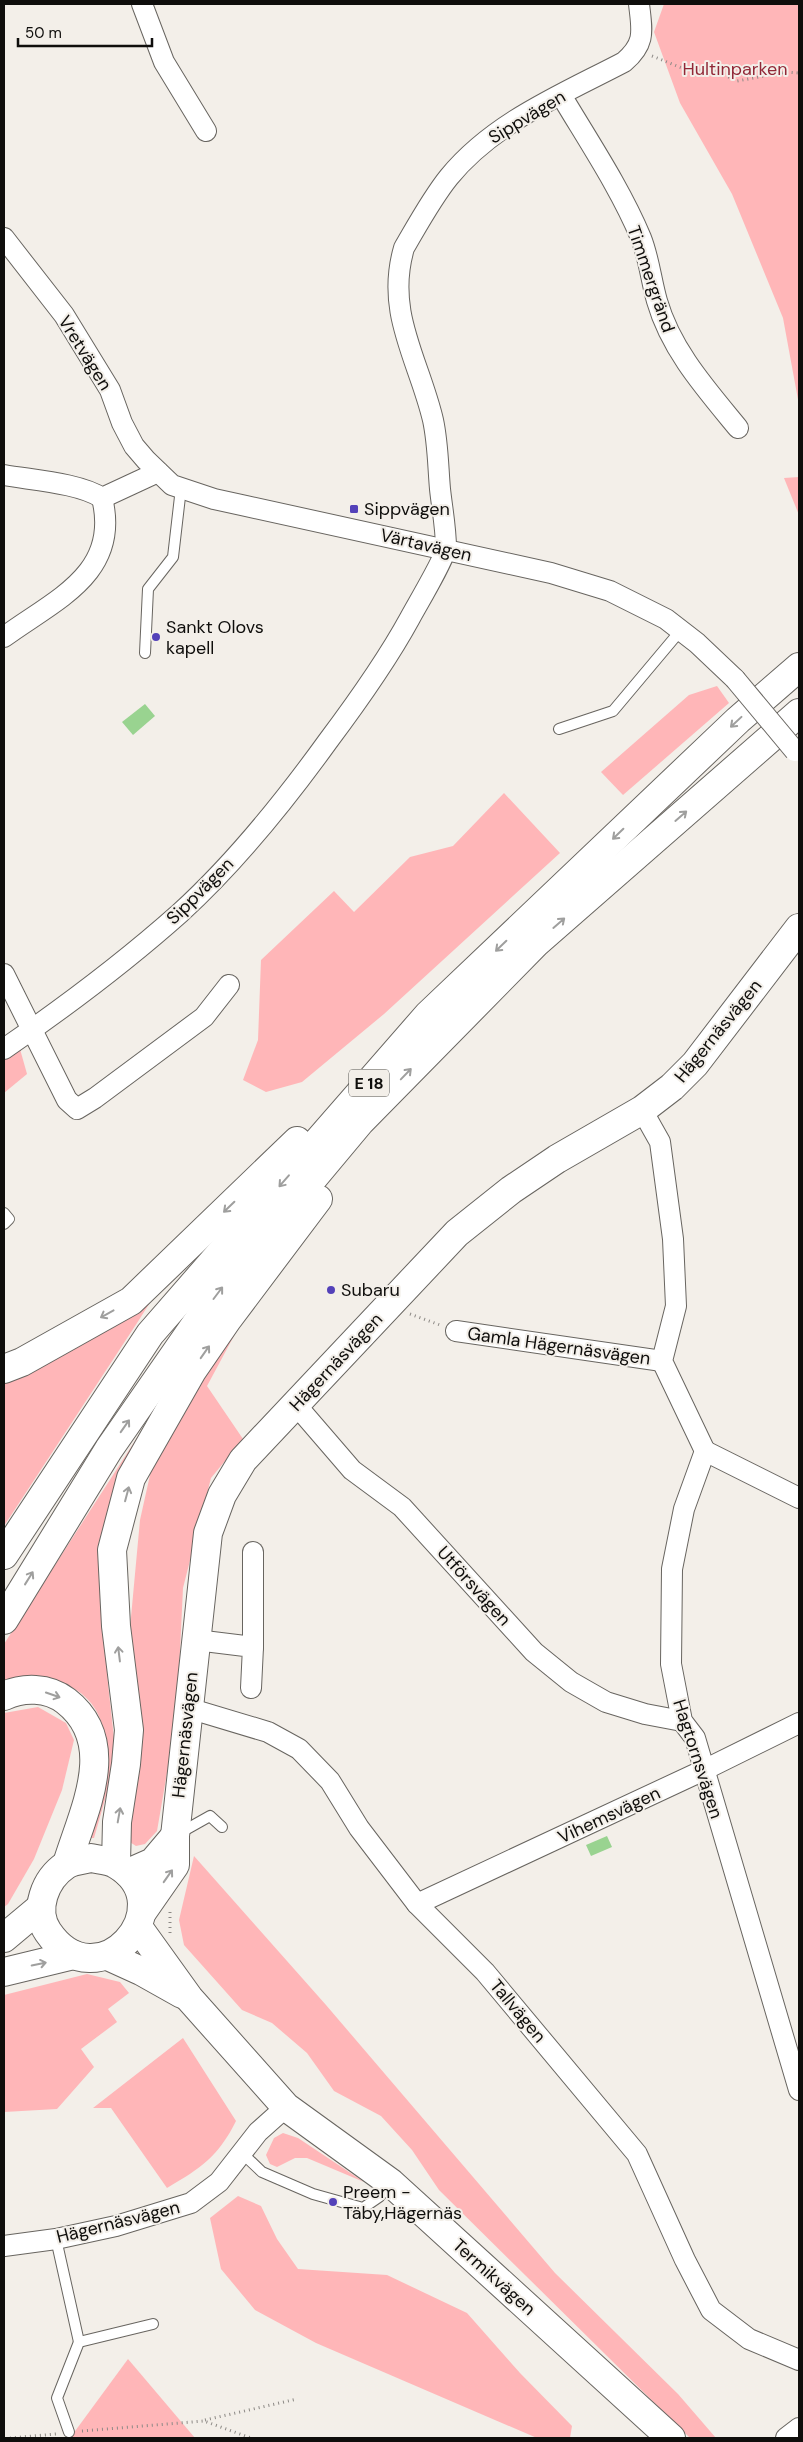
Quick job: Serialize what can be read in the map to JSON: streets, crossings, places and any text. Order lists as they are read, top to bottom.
{
  "streets": {
    "main road": ["Hägernäsvägen", "E 18", "Termikvägen"],
    "street": [
      "Sippvägen",
      "Timmergränd",
      "Vretvägen",
      "Värtavägen",
      "Gamla Hägernäsvägen",
      "Utförsvägen",
      "Hagtornsvägen",
      "Vihemsvägen",
      "Tallvägen"
    ]
  },
  "crossings": [
    ["Sippvägen", "Timmergränd"],
    ["Sippvägen", "Värtavägen"],
    ["Vretvägen", "Värtavägen"],
    ["Hägernäsvägen", "Gamla Hägernäsvägen"],
    ["Hägernäsvägen", "Utförsvägen"],
    ["Hägernäsvägen", "Tallvägen"],
    ["Hägernäsvägen", "Termikvägen"],
    ["Gamla Hägernäsvägen", "Hagtornsvägen"],
    ["Utförsvägen", "Hagtornsvägen"],
    ["Hagtornsvägen", "Vihemsvägen"],
    ["Vihemsvägen", "Tallvägen"]
  ],
  "parks": ["Hultinparken"],
  "places": {
    "transit": ["Sippvägen"],
    "other": ["Sankt Olovs kapell", "Subaru", "Preem - Täby,Hägernäs"]
  },
  "scale_bar": "50 m"
}
